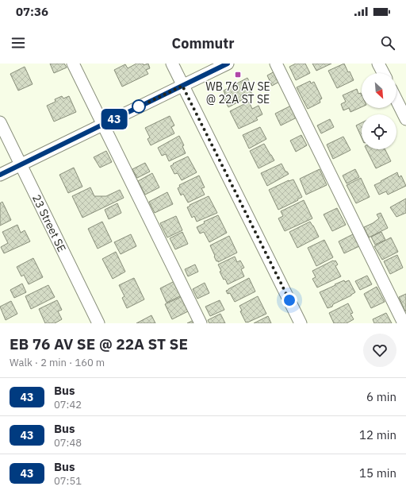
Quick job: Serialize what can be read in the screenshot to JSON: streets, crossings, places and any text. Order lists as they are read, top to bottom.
{
  "streets": {
    "street": ["23 Street SE"]
  },
  "places": {
    "transit": ["WB 76 AV SE @ 22A ST SE"]
  },
  "lines": ["bus line 43"],
  "north": "bottom right",
  "page": {
    "status": "07:36",
    "header": "Commutr",
    "on_map": "43",
    "heading": ["EB 76 AV SE @ 22A ST SE", "Walk · 2 min · 160 m"],
    "list": [
      {
        "mark": "43",
        "name": "Bus",
        "note": "07:42",
        "value": "6 min"
      },
      {
        "mark": "43",
        "name": "Bus",
        "note": "07:48",
        "value": "12 min"
      },
      {
        "mark": "43",
        "name": "Bus",
        "note": "07:51",
        "value": "15 min"
      }
    ]
  }
}
